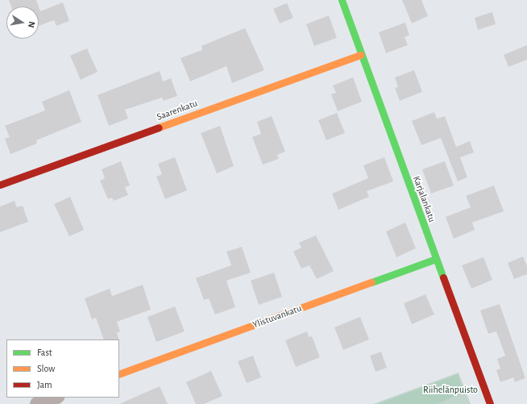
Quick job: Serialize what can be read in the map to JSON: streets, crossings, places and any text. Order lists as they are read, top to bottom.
{
  "streets": {
    "street": ["Saarenkatu", "Karjalankatu", "Ylistuvankatu"]
  },
  "crossings": [
    ["Saarenkatu", "Karjalankatu"],
    ["Karjalankatu", "Ylistuvankatu"]
  ],
  "parks": ["Riihelänpuisto"],
  "legend": ["Fast", "Slow", "Jam"],
  "north": "right"
}
